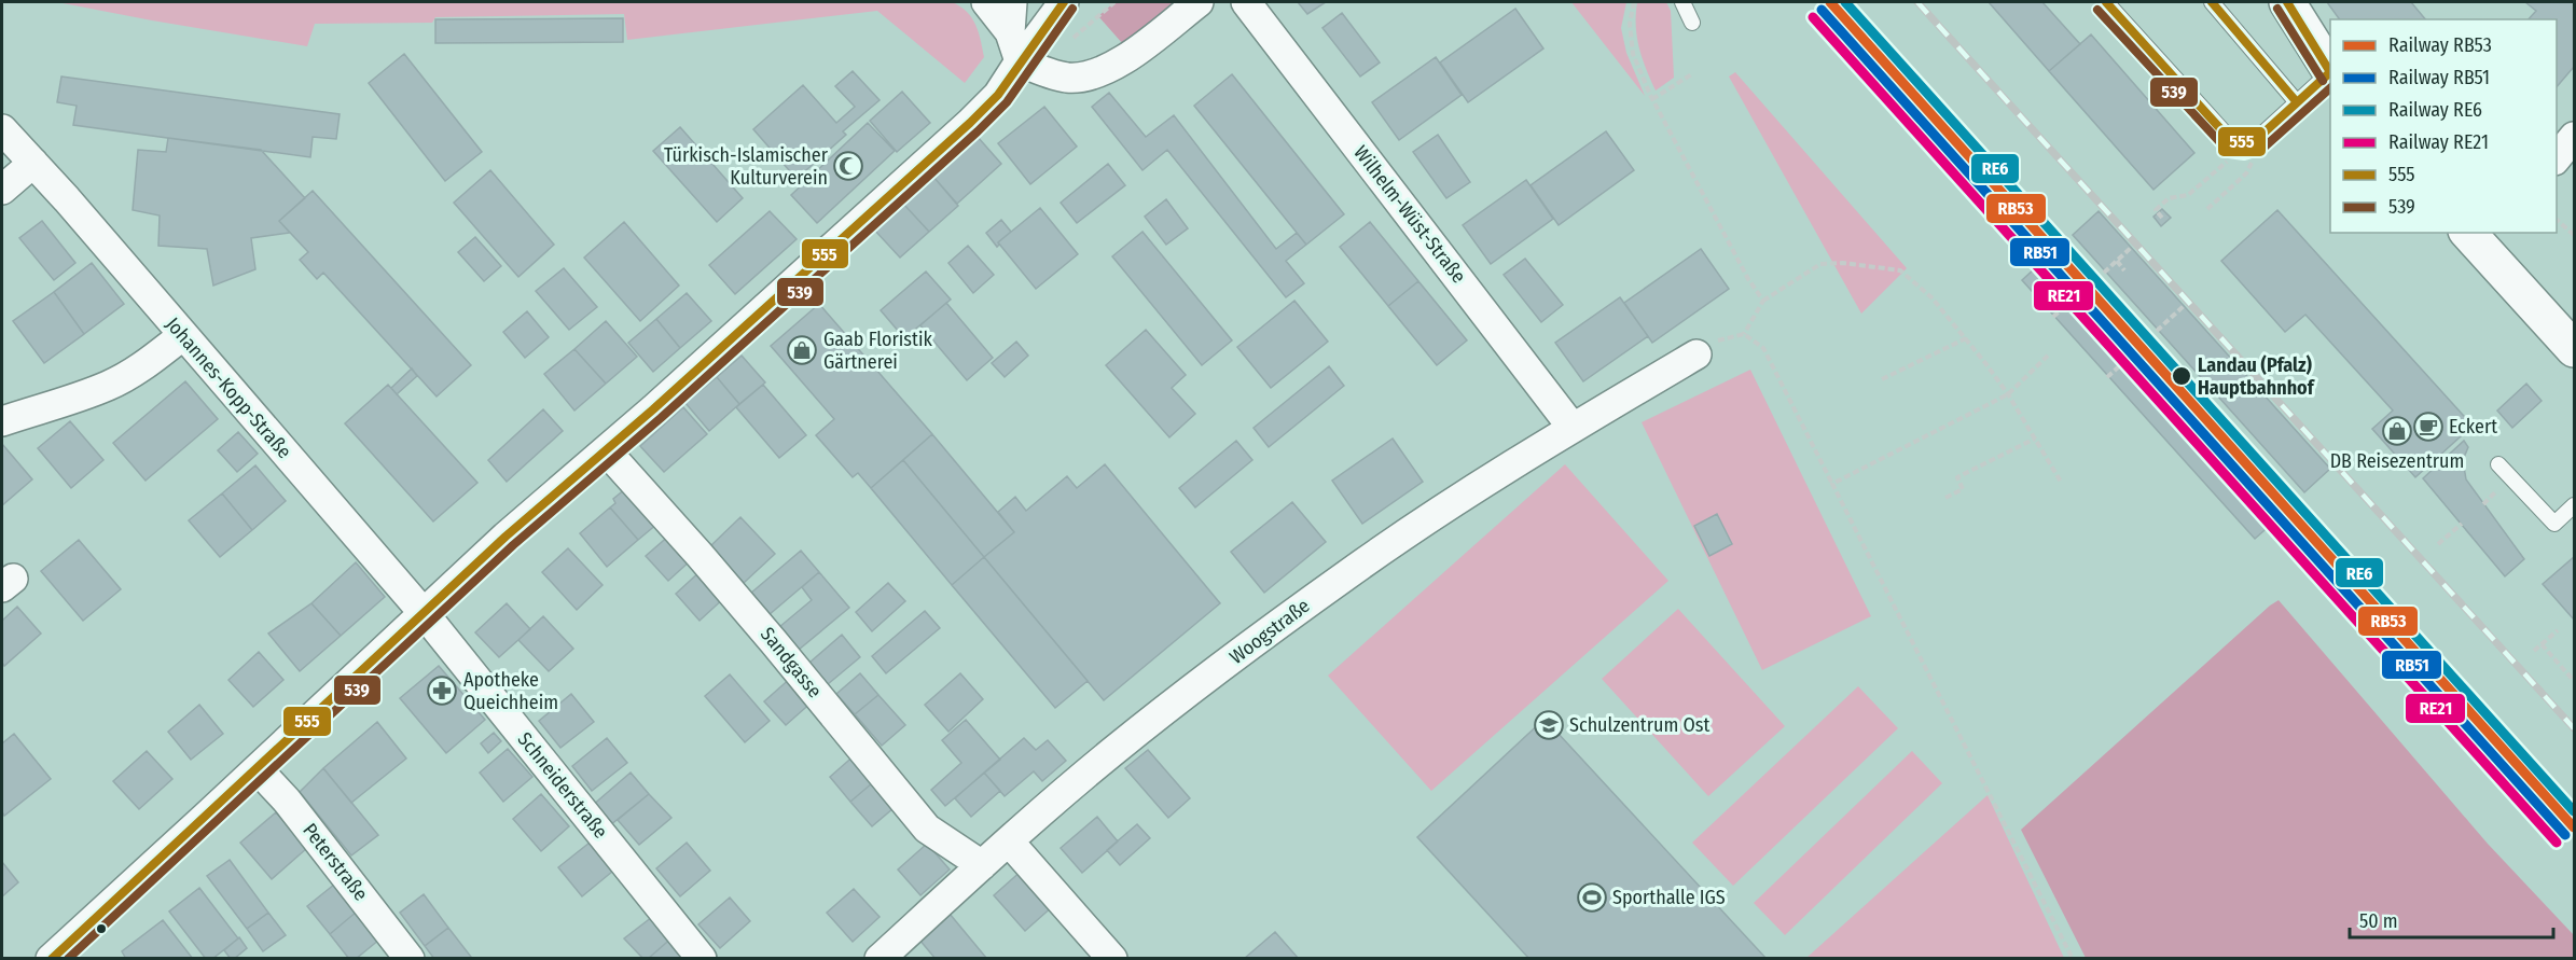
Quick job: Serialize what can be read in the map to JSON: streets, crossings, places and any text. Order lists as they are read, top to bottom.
{
  "streets": {
    "street": [
      "Wilhelm-Wüst-Straße",
      "Johannes-Kopp-Straße",
      "Woogstraße",
      "Sandgasse",
      "Schneiderstraße",
      "Peterstraße"
    ]
  },
  "crossings": [
    ["Wilhelm-Wüst-Straße", "Woogstraße"],
    ["Johannes-Kopp-Straße", "Schneiderstraße"],
    ["Woogstraße", "Sandgasse"]
  ],
  "places": {
    "mosque": ["Türkisch-Islamischer Kulturverein"],
    "shop": ["Gaab Floristik Gärtnerei", "DB Reisezentrum"],
    "other": ["Landau (Pfalz) Hauptbahnhof"],
    "cafe": ["Eckert"],
    "pharmacy": ["Apotheke Queichheim"],
    "school or university": ["Schulzentrum Ost"],
    "sports": ["Sporthalle IGS"]
  },
  "lines": [
    "rail line RB53",
    "rail line RE6",
    "transit line 555",
    "transit line 539",
    "rail line RB51",
    "rail line RE21"
  ],
  "legend": [
    "Railway RB53",
    "Railway RB51",
    "Railway RE6",
    "Railway RE21",
    "555",
    "539"
  ],
  "scale_bar": "50 m"
}
